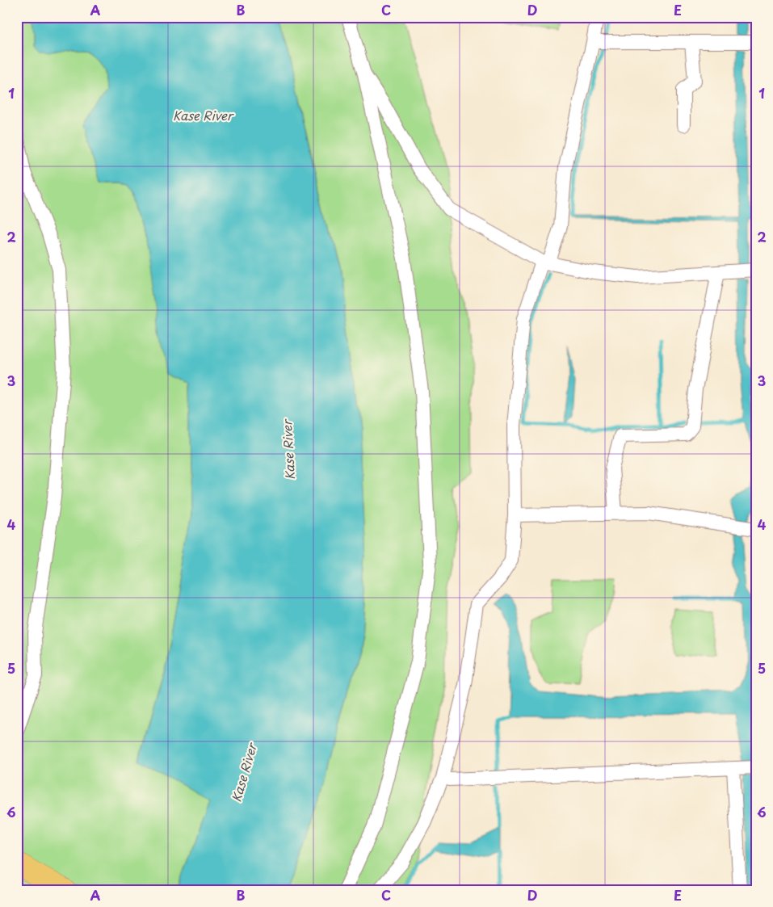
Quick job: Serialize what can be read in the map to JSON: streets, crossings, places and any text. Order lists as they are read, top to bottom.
{
  "water": ["Kase River"],
  "grid": {
    "columns": [
      "A",
      "B",
      "C",
      "D",
      "E"
    ],
    "rows": [
      "1",
      "2",
      "3",
      "4",
      "5",
      "6"
    ]
  }
}
